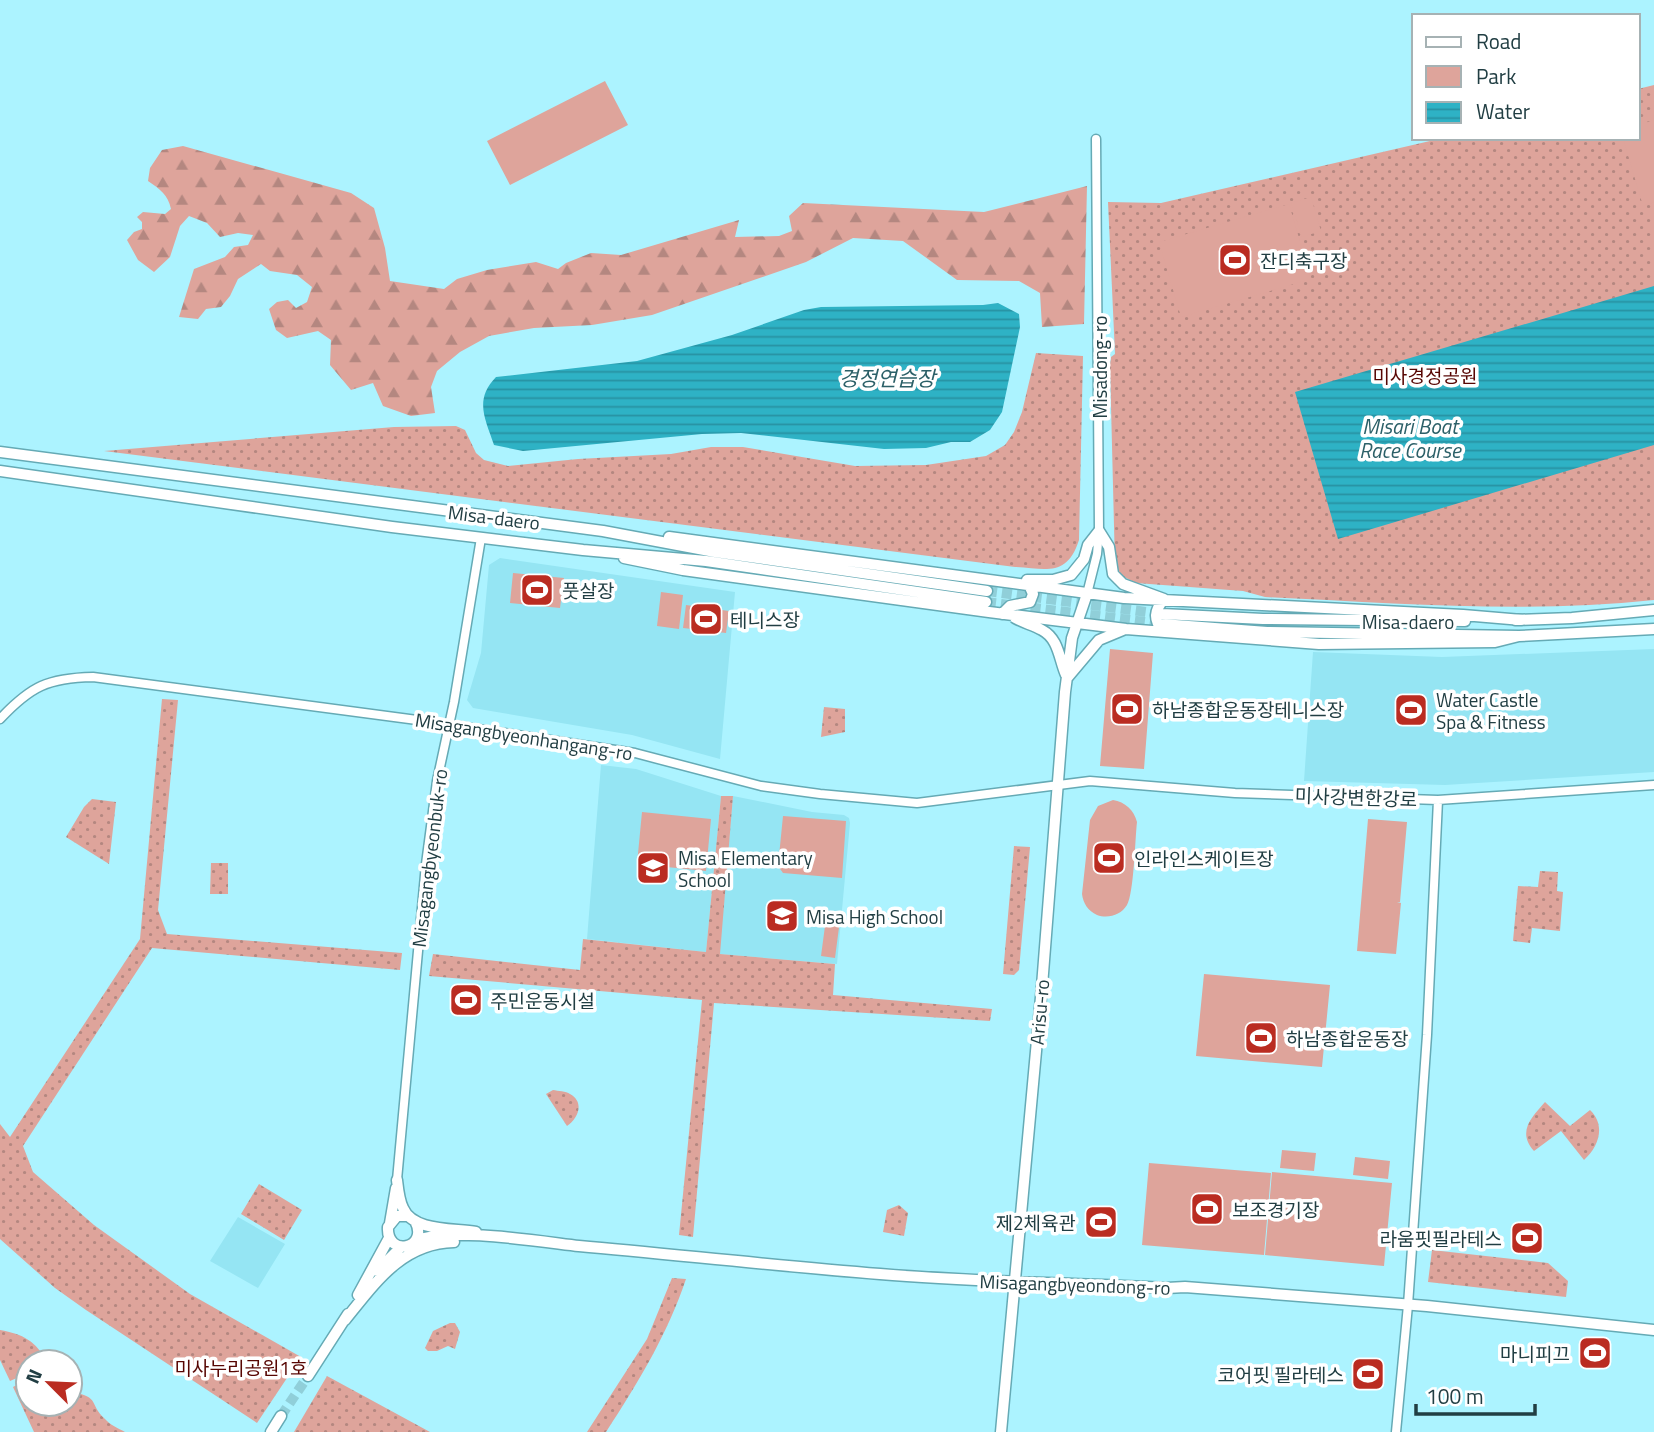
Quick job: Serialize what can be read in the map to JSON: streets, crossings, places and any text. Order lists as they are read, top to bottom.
{
  "streets": {
    "main road": ["Misa-daero", "Arisu-ro", "Misagangbyeondong-ro"],
    "street": [
      "Misadong-ro",
      "Misagangbyeonhangang-ro",
      "미사강변한강로",
      "Misagangbyeonbuk-ro"
    ]
  },
  "crossings": [
    ["Misadong-ro", "Arisu-ro"],
    ["Misa-daero", "Misagangbyeonbuk-ro"],
    ["Misagangbyeonhangang-ro", "미사강변한강로"],
    ["Misagangbyeonhangang-ro", "Misagangbyeonbuk-ro"],
    ["Misagangbyeonhangang-ro", "Arisu-ro"],
    ["미사강변한강로", "Arisu-ro"],
    ["Arisu-ro", "Misagangbyeondong-ro"]
  ],
  "water": ["경정연습장", "Misari Boat Race Course"],
  "parks": ["미사경정공원", "미사누리공원1호"],
  "places": {
    "sports": [
      "잔디축구장",
      "풋살장",
      "테니스장",
      "하남종합운동장테니스장",
      "Water Castle Spa & Fitness",
      "인라인스케이트장",
      "주민운동시설",
      "하남종합운동장",
      "보조경기장",
      "제2체육관",
      "라움핏필라테스",
      "마니피끄",
      "코어핏 필라테스"
    ],
    "school or university": ["Misa Elementary School", "Misa High School"]
  },
  "legend": ["Road", "Park", "Water"],
  "scale_bar": "100 m",
  "north": "top left"
}
